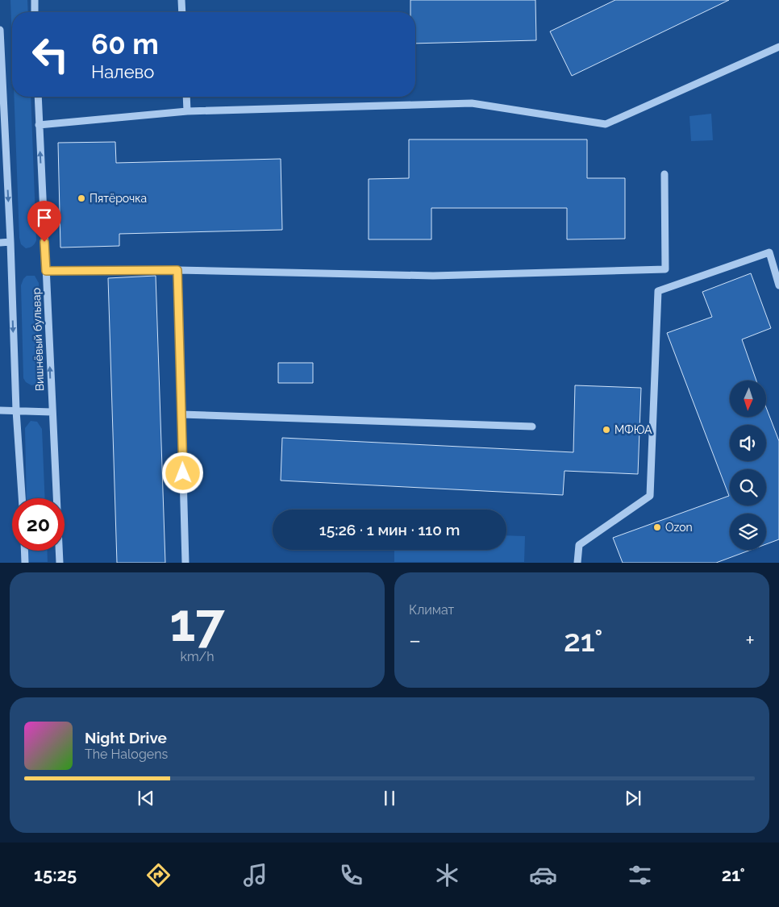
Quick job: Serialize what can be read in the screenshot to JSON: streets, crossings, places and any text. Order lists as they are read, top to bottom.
{
  "streets": {
    "lane": ["Вишнёвый бульвар"]
  },
  "places": ["Пятёрочка", "МФЮА", "Ozon"],
  "north": "bottom",
  "page": {
    "turn": ["60 m", "Налево"],
    "limit": "20",
    "trip": "15:26 · 1 мин · 110 m",
    "tile": [
      ["17", "km/h"],
      "Климат"
    ],
    "heat": ["−", "21°", "+"],
    "song": ["Night Drive", "The Halogens"],
    "tabs": ["15:25", "21°"]
  }
}
